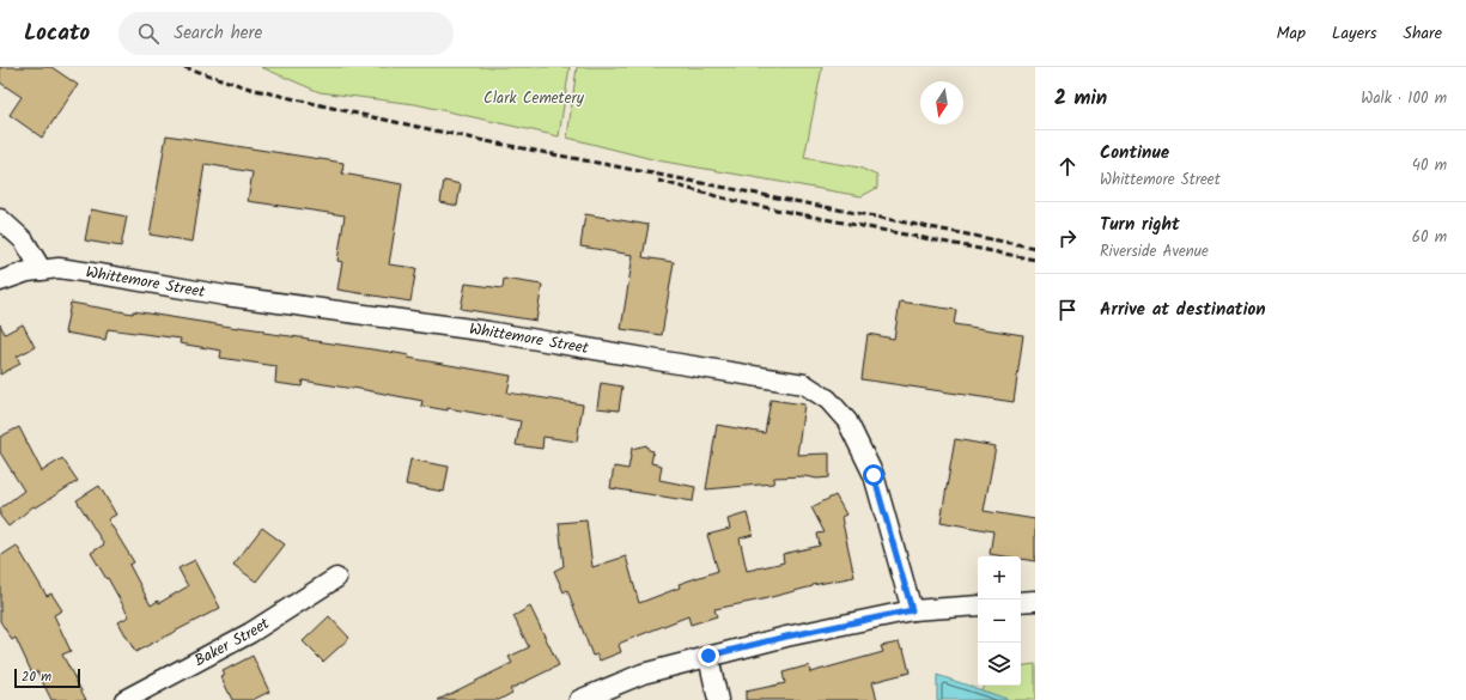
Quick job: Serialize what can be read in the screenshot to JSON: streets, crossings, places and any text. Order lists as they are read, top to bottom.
{
  "streets": {
    "street": ["Whittemore Street", "Baker Street"]
  },
  "parks": ["Clark Cemetery"],
  "scale_bar": "20 m",
  "north": "bottom",
  "page": {
    "header": "Locato",
    "search": "Search here",
    "nav": ["Map", "Layers", "Share"],
    "heading": ["2 min", "Walk · 100 m"],
    "list": [
      ["Continue", "Whittemore Street", "40 m"],
      ["Turn right", "Riverside Avenue", "60 m"],
      "Arrive at destination"
    ],
    "map_buttons": ["+", "−"],
    "scale": "20 m"
  }
}
